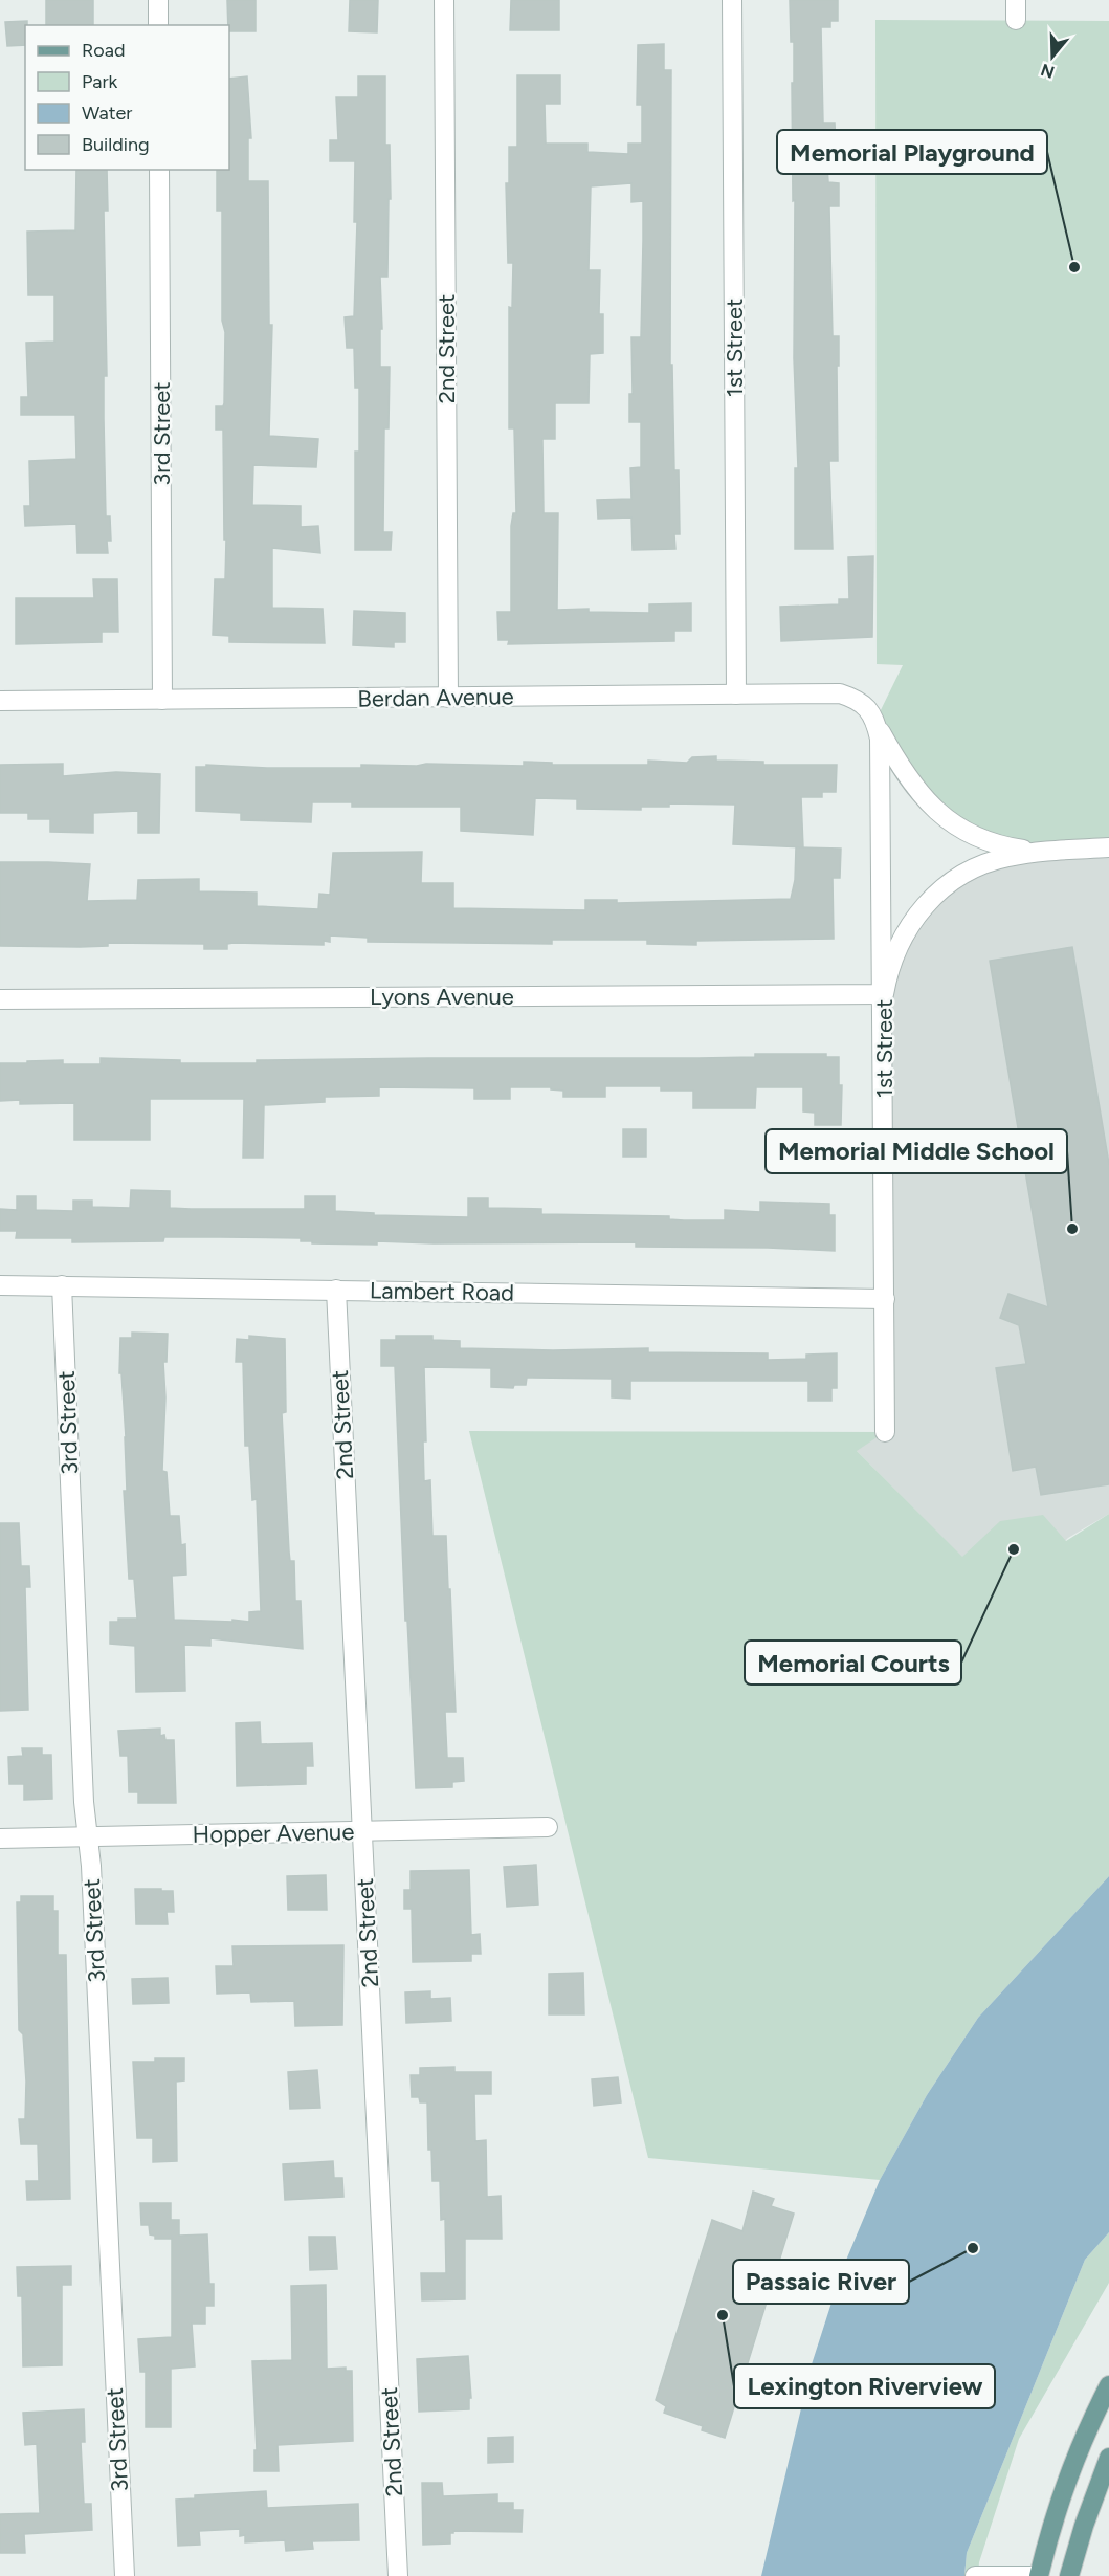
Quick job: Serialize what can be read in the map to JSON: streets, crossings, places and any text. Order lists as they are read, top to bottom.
{
  "streets": {
    "street": [
      "1st Street",
      "2nd Street",
      "3rd Street",
      "Berdan Avenue",
      "Lyons Avenue",
      "Lambert Road",
      "Hopper Avenue"
    ]
  },
  "crossings": [
    ["1st Street", "Berdan Avenue"],
    ["1st Street", "Lyons Avenue"],
    ["1st Street", "Lambert Road"],
    ["2nd Street", "Berdan Avenue"],
    ["2nd Street", "Lambert Road"],
    ["2nd Street", "Hopper Avenue"],
    ["3rd Street", "Berdan Avenue"],
    ["3rd Street", "Lambert Road"],
    ["3rd Street", "Hopper Avenue"]
  ],
  "places": [
    "Memorial Playground",
    "Memorial Middle School",
    "Memorial Courts",
    "Passaic River",
    "Lexington Riverview"
  ],
  "legend": [
    "Road",
    "Park",
    "Water",
    "Building"
  ],
  "north": "bottom"
}
